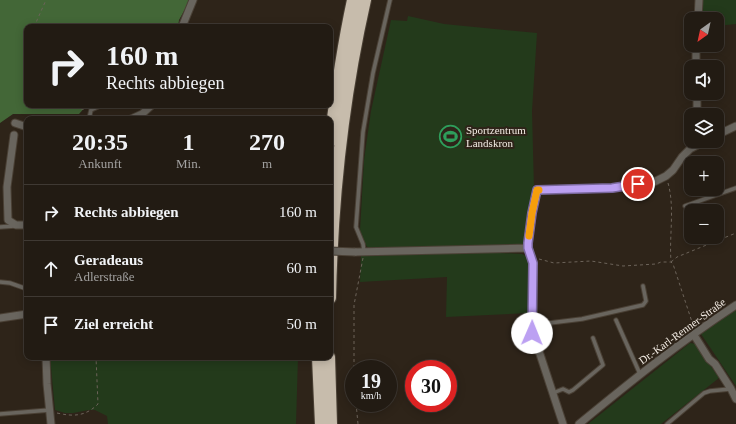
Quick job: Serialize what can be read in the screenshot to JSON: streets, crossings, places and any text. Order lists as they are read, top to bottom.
{
  "streets": {
    "street": ["Dr.-Karl-Renner-Straße"]
  },
  "places": {
    "sports": ["Sportzentrum Landskron"]
  },
  "north": "bottom left",
  "page": {
    "map_buttons": ["+", "−"],
    "turn": ["160 m", "Rechts abbiegen"],
    "eta": [
      "20:35",
      "Ankunft",
      "1",
      "Min.",
      "270",
      "m"
    ],
    "list": [
      {
        "name": "Rechts abbiegen",
        "value": "160 m"
      },
      {
        "name": "Geradeaus",
        "note": "Adlerstraße",
        "value": "60 m"
      },
      {
        "name": "Ziel erreicht",
        "value": "50 m"
      }
    ],
    "speed": "19 km/h",
    "limit": "30"
  }
}
